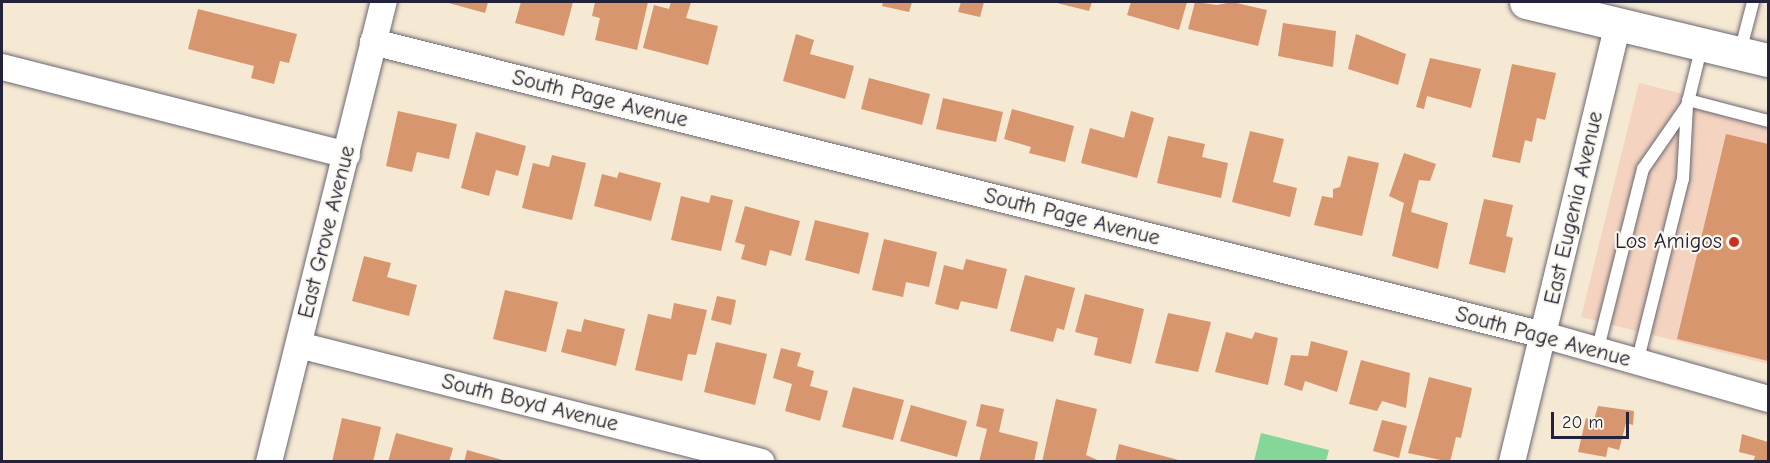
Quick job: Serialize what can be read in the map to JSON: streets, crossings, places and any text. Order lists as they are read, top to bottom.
{
  "streets": {
    "street": [
      "South Page Avenue",
      "East Eugenia Avenue",
      "East Grove Avenue",
      "South Boyd Avenue"
    ]
  },
  "crossings": [
    ["South Page Avenue", "East Eugenia Avenue"],
    ["South Page Avenue", "East Grove Avenue"],
    ["East Grove Avenue", "South Boyd Avenue"]
  ],
  "places": ["Los Amigos"],
  "scale_bar": "20 m"
}
